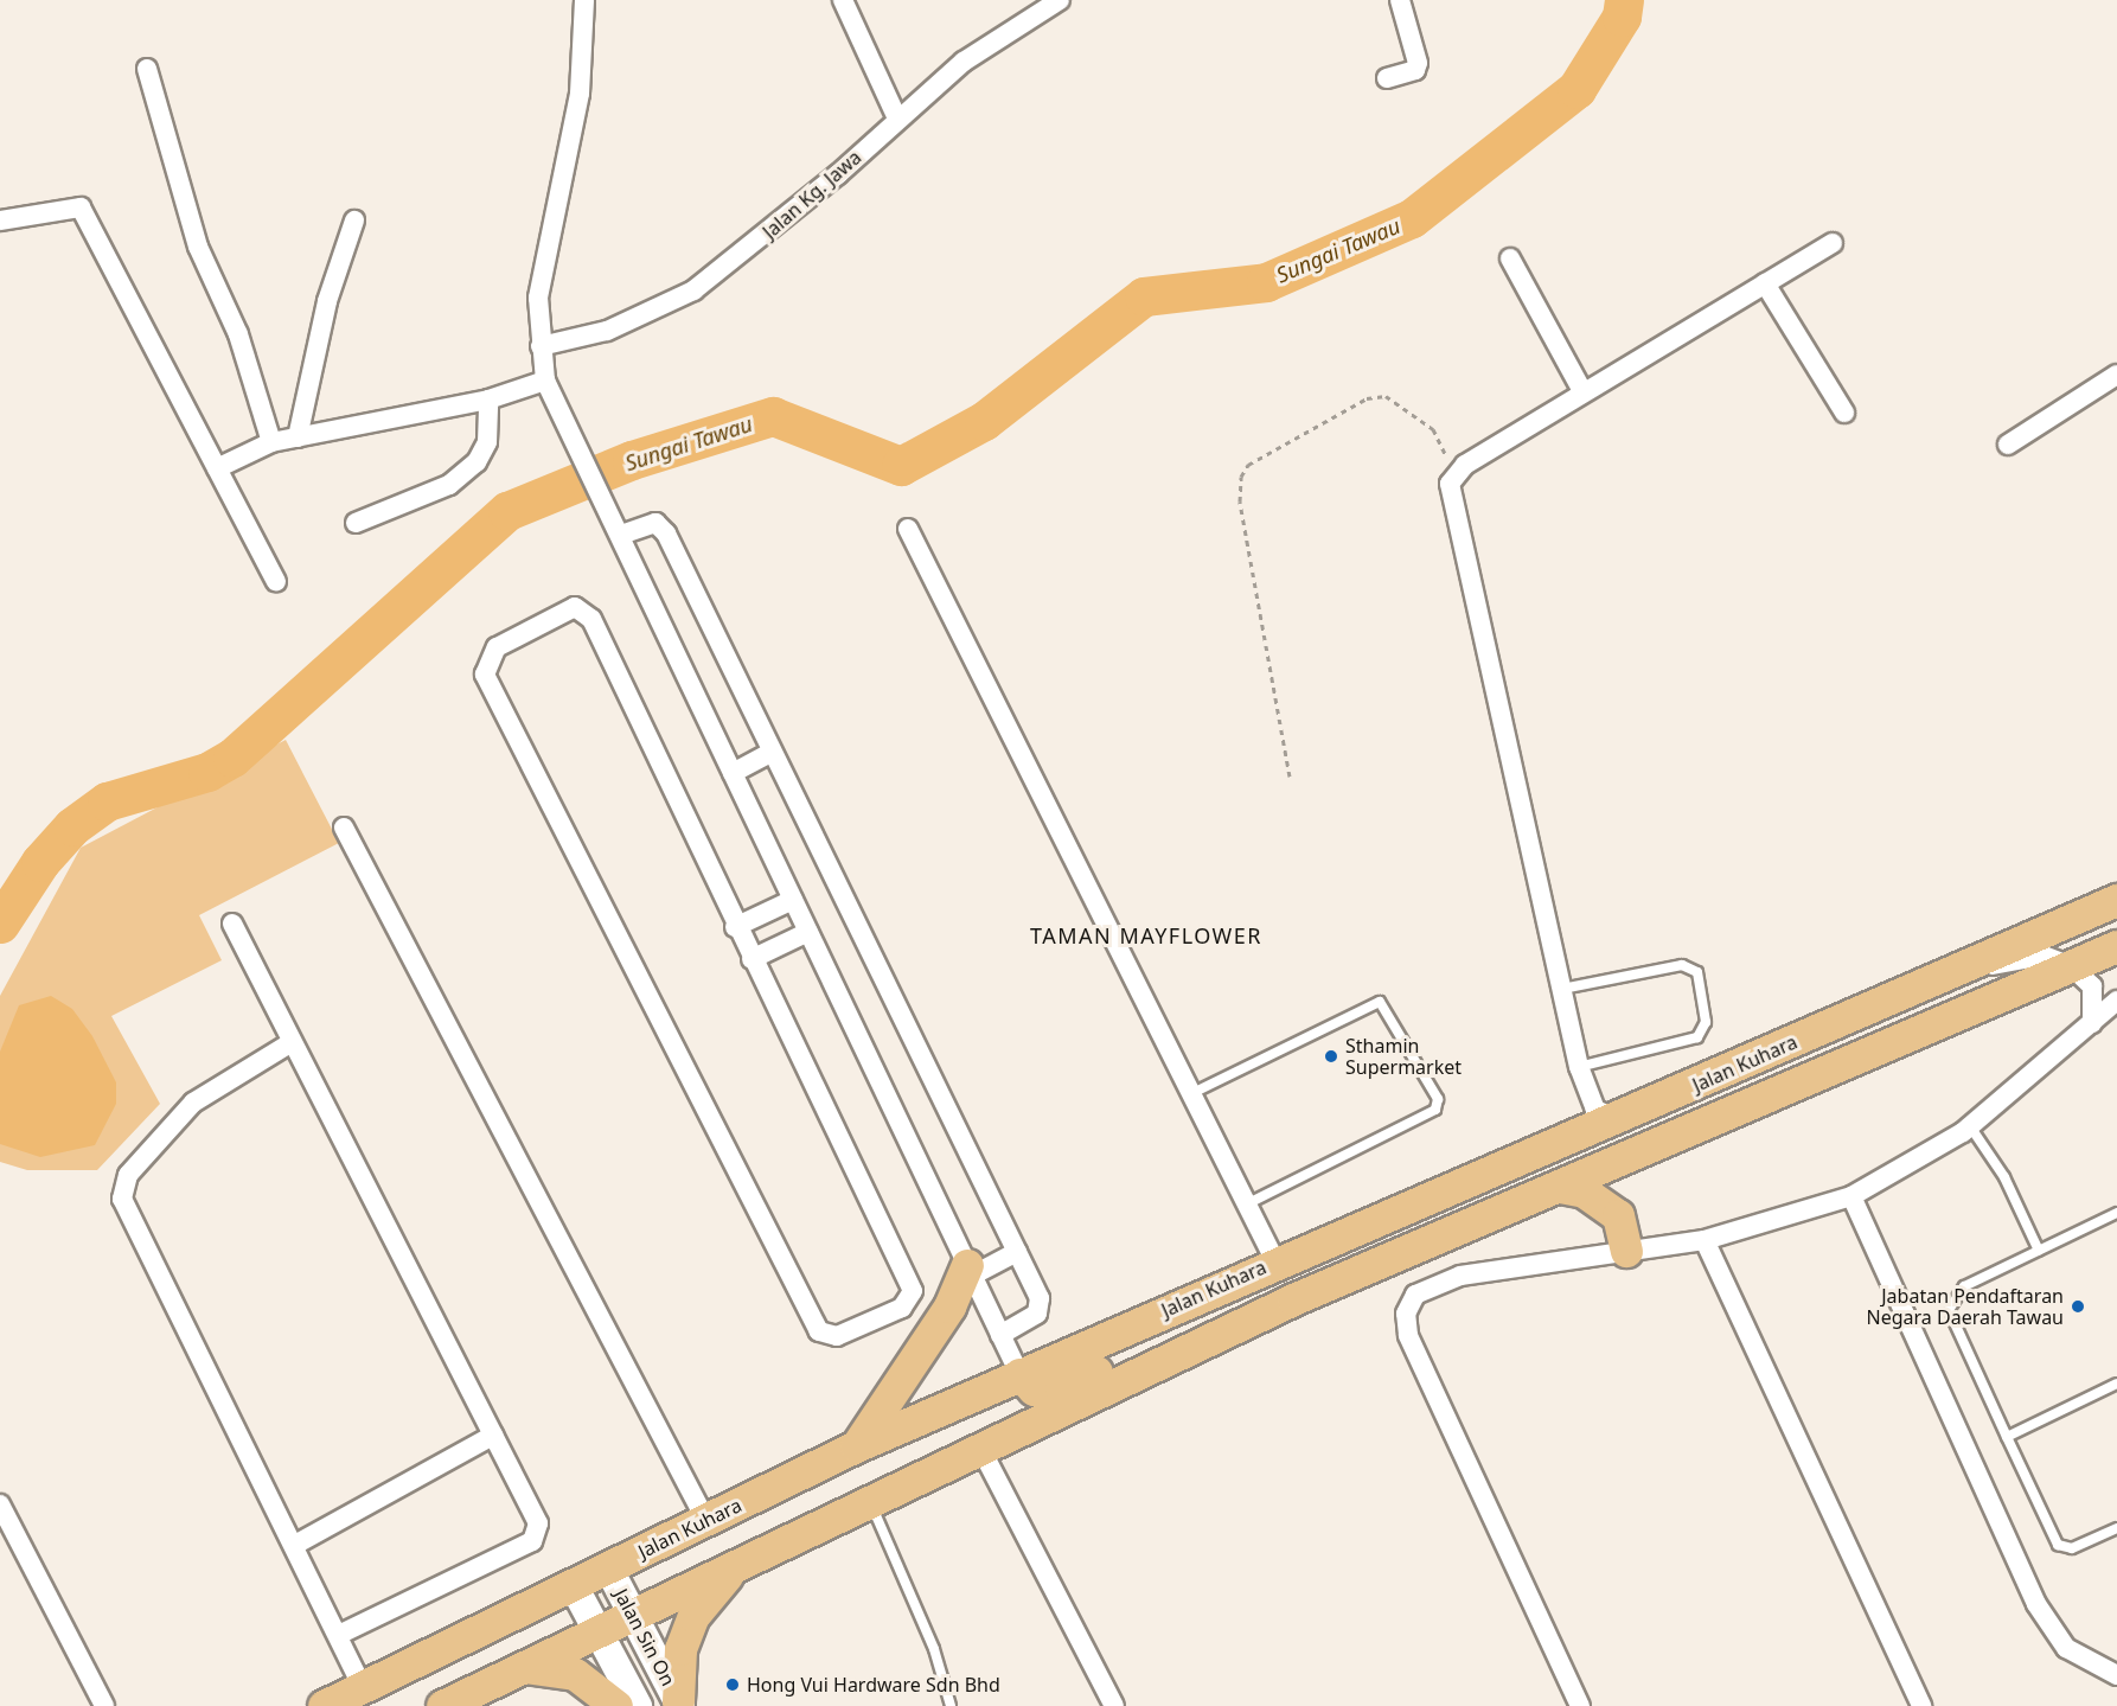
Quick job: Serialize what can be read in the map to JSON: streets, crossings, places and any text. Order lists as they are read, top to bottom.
{
  "streets": {
    "main road": ["Jalan Kuhara", "Jalan Sin On"],
    "street": ["Jalan Kg. Jawa"]
  },
  "crossings": [
    ["Jalan Kuhara", "Jalan Sin On"]
  ],
  "districts": ["TAMAN MAYFLOWER"],
  "water": ["Sungai Tawau"],
  "places": ["Sthamin Supermarket", "Jabatan Pendaftaran Negara Daerah Tawau", "Hong Vui Hardware Sdn Bhd"]
}
